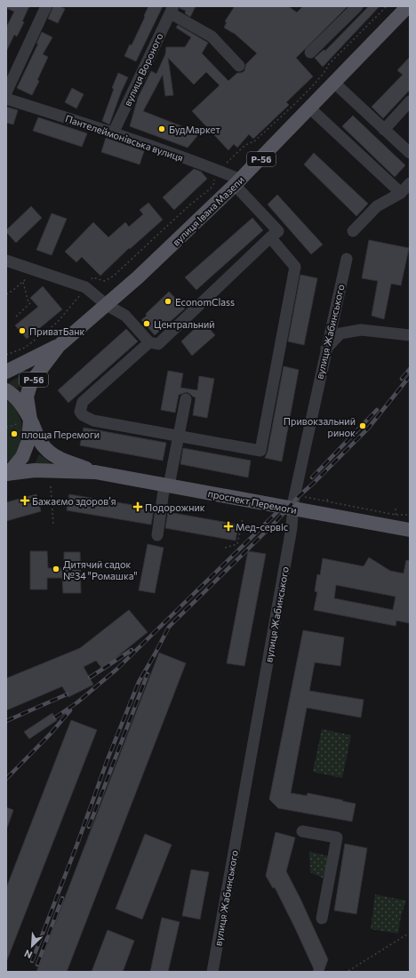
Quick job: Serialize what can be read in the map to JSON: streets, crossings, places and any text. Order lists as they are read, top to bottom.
{
  "streets": {
    "main road": ["Р-56", "вулиця Івана Мазепи", "проспект Перемоги"],
    "street": ["вулиця Вороного", "Пантелеймонівська вулиця", "вулиця Жабинського"]
  },
  "crossings": [
    ["вулиця Вороного", "Пантелеймонівська вулиця"],
    ["Пантелеймонівська вулиця", "вулиця Івана Мазепи"],
    ["Р-56", "вулиця Івана Мазепи"],
    ["Р-56", "проспект Перемоги"],
    ["вулиця Івана Мазепи", "проспект Перемоги"],
    ["вулиця Жабинського", "проспект Перемоги"]
  ],
  "places": {
    "other": [
      "БудМаркет",
      "EconomClass",
      "Центральний",
      "ПриватБанк",
      "Привокзальний ринок",
      "площа Перемоги",
      "Дитячий садок №34 \"Ромашка\""
    ],
    "health": ["Бажаємо здоровʼя", "Подорожник", "Мед-сервіс"]
  },
  "north": "bottom left"
}
